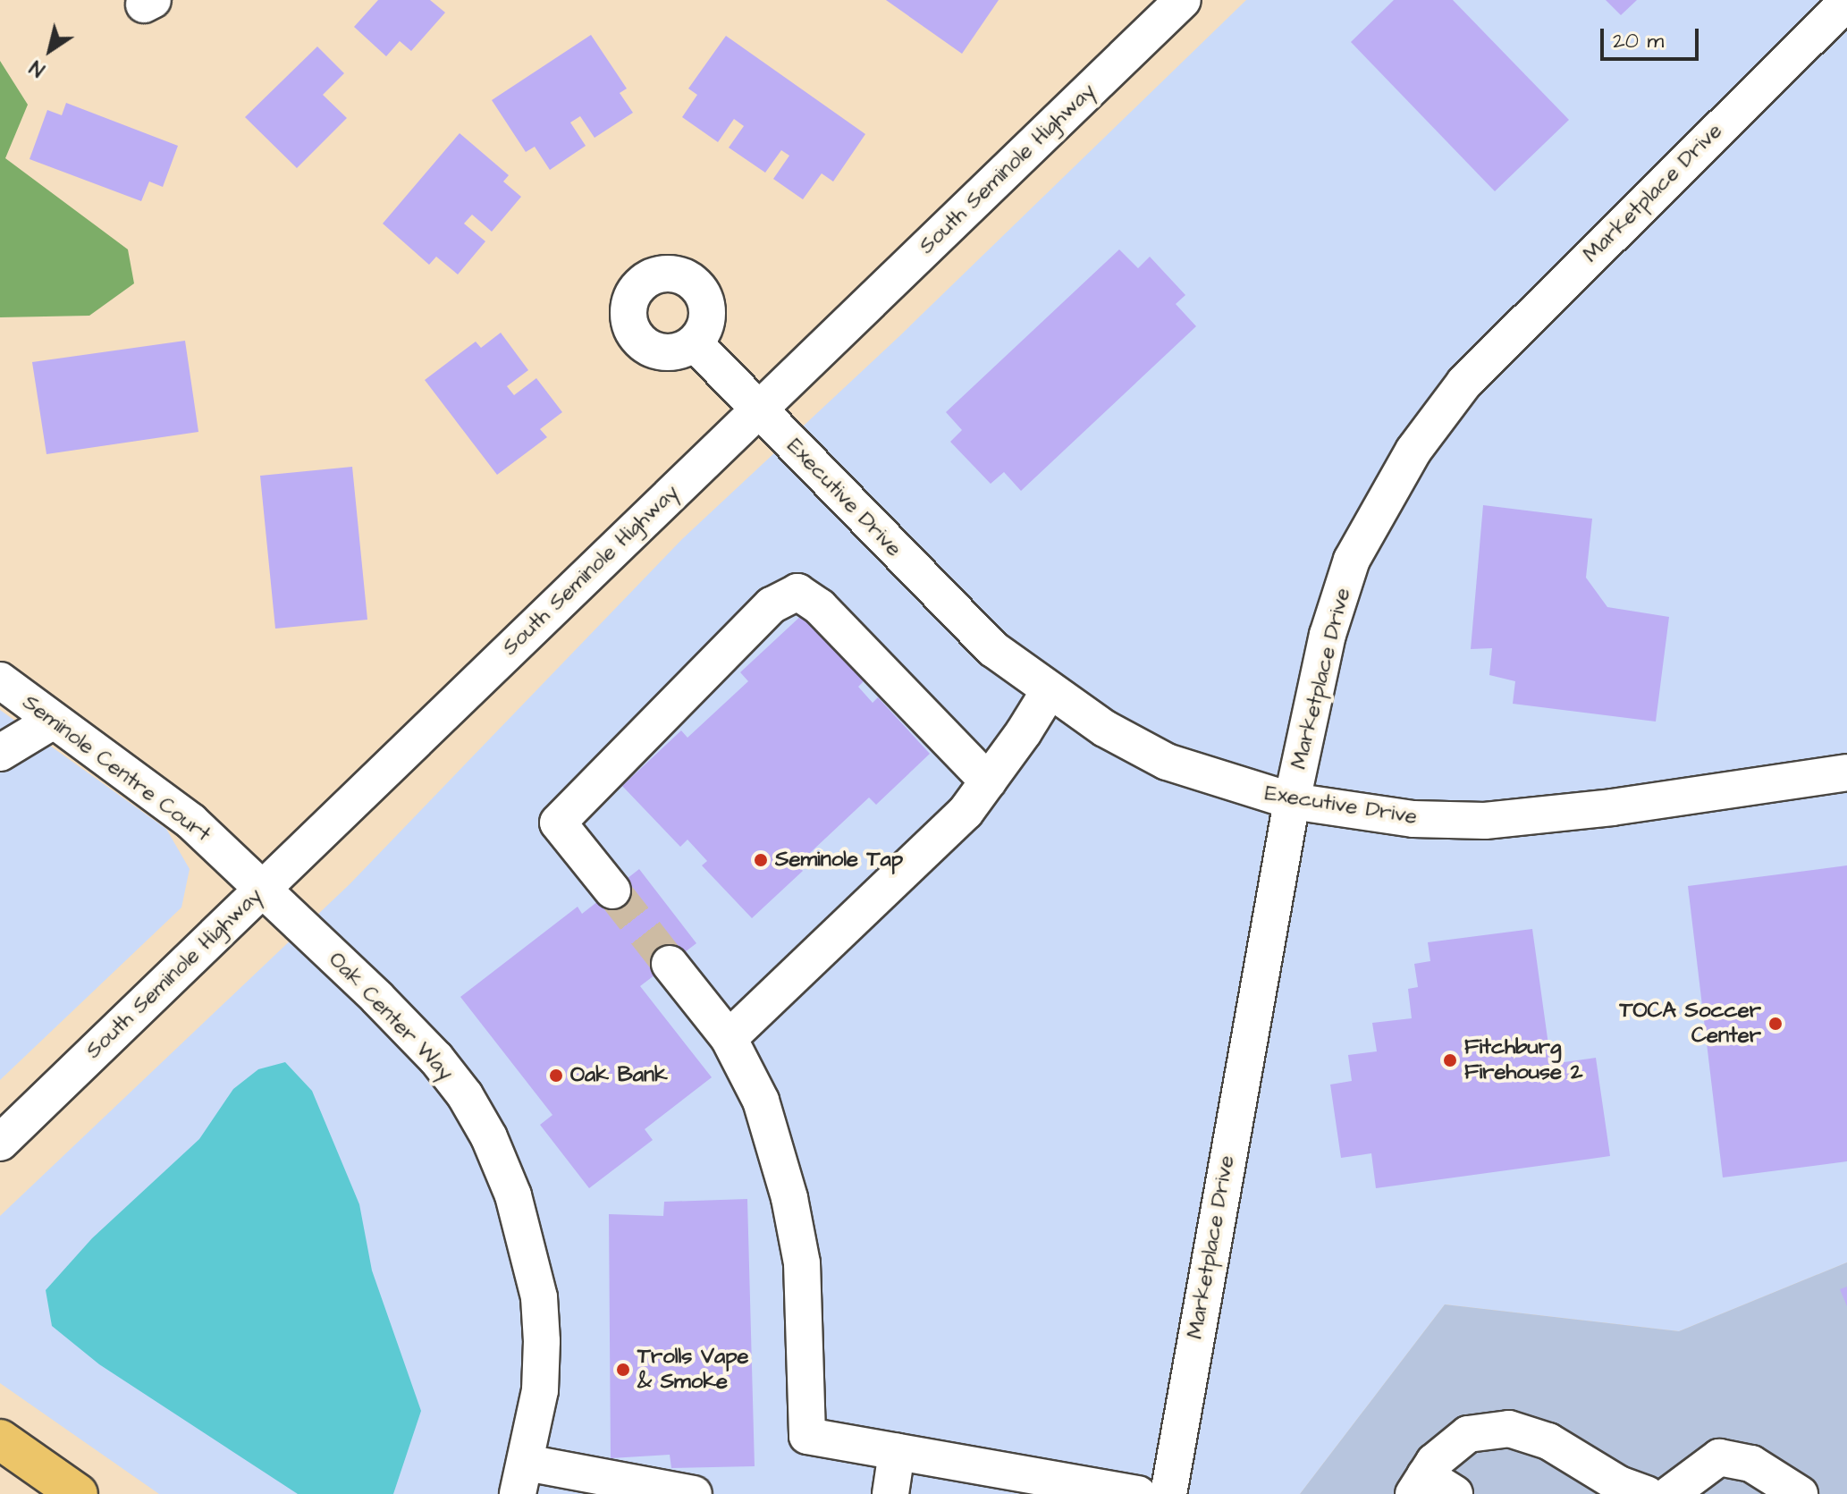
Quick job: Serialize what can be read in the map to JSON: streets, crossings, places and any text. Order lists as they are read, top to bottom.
{
  "streets": {
    "street": [
      "South Seminole Highway",
      "Marketplace Drive",
      "Executive Drive",
      "Seminole Centre Court",
      "Oak Center Way"
    ]
  },
  "crossings": [
    ["South Seminole Highway", "Executive Drive"],
    ["South Seminole Highway", "Seminole Centre Court"],
    ["South Seminole Highway", "Oak Center Way"],
    ["Marketplace Drive", "Executive Drive"],
    ["Seminole Centre Court", "Oak Center Way"]
  ],
  "places": [
    "Seminole Tap",
    "TOCA Soccer Center",
    "Fitchburg Firehouse 2",
    "Oak Bank",
    "Trolls Vape & Smoke"
  ],
  "scale_bar": "20 m",
  "north": "bottom left"
}
